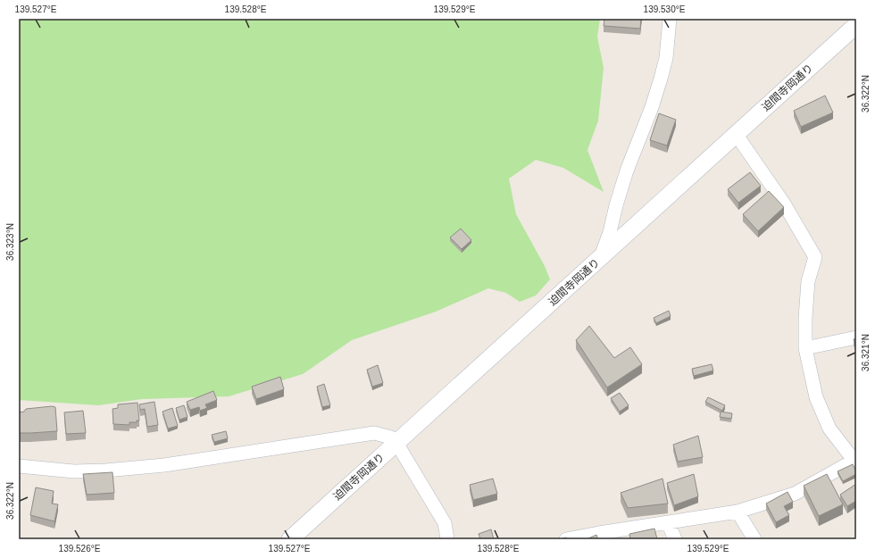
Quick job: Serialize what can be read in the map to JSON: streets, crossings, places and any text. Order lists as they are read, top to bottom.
{
  "streets": {
    "street": ["迫間寺岡通り"]
  },
  "coordinates": [
    "139.527°E",
    "139.528°E",
    "139.529°E",
    "139.530°E",
    "36.322°N",
    "36.323°N",
    "36.321°N",
    "139.526°E"
  ]
}
